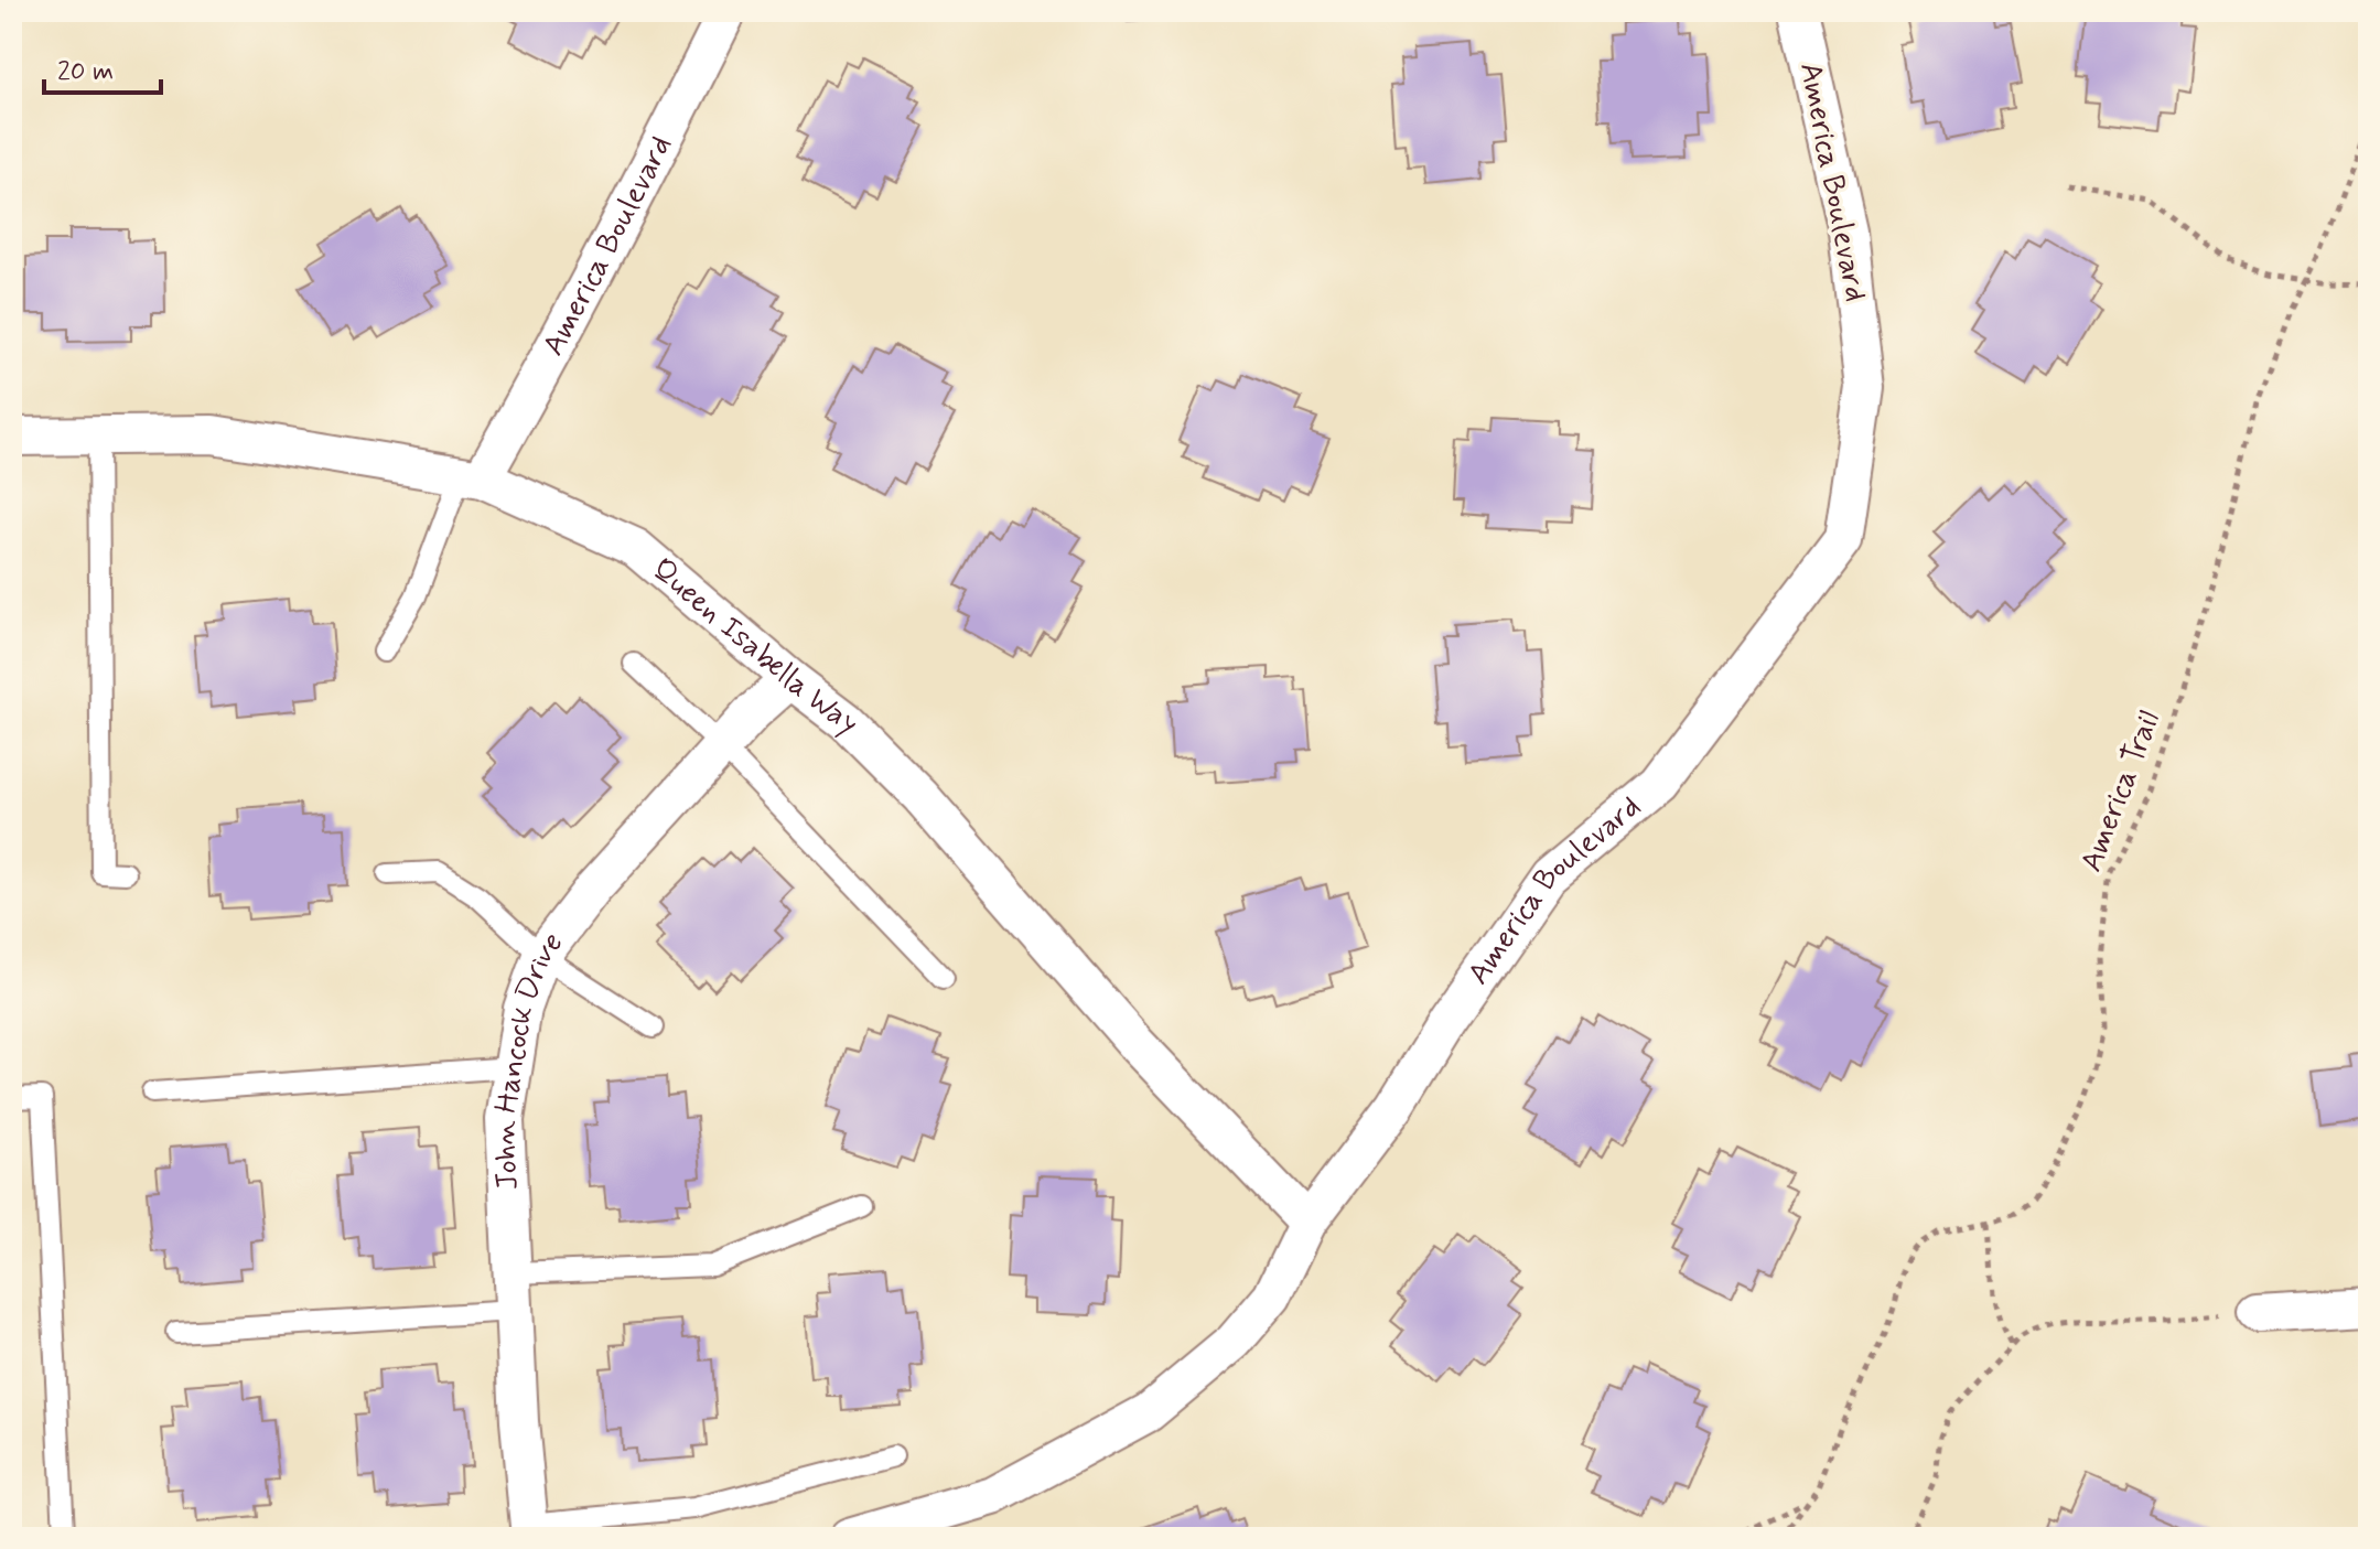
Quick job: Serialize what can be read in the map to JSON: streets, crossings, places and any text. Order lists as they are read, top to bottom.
{
  "streets": {
    "street": ["America Boulevard", "Queen Isabella Way", "John Hancock Drive"],
    "path": ["America Trail"]
  },
  "crossings": [
    ["America Boulevard", "Queen Isabella Way"],
    ["Queen Isabella Way", "John Hancock Drive"]
  ],
  "scale_bar": "20 m"
}
